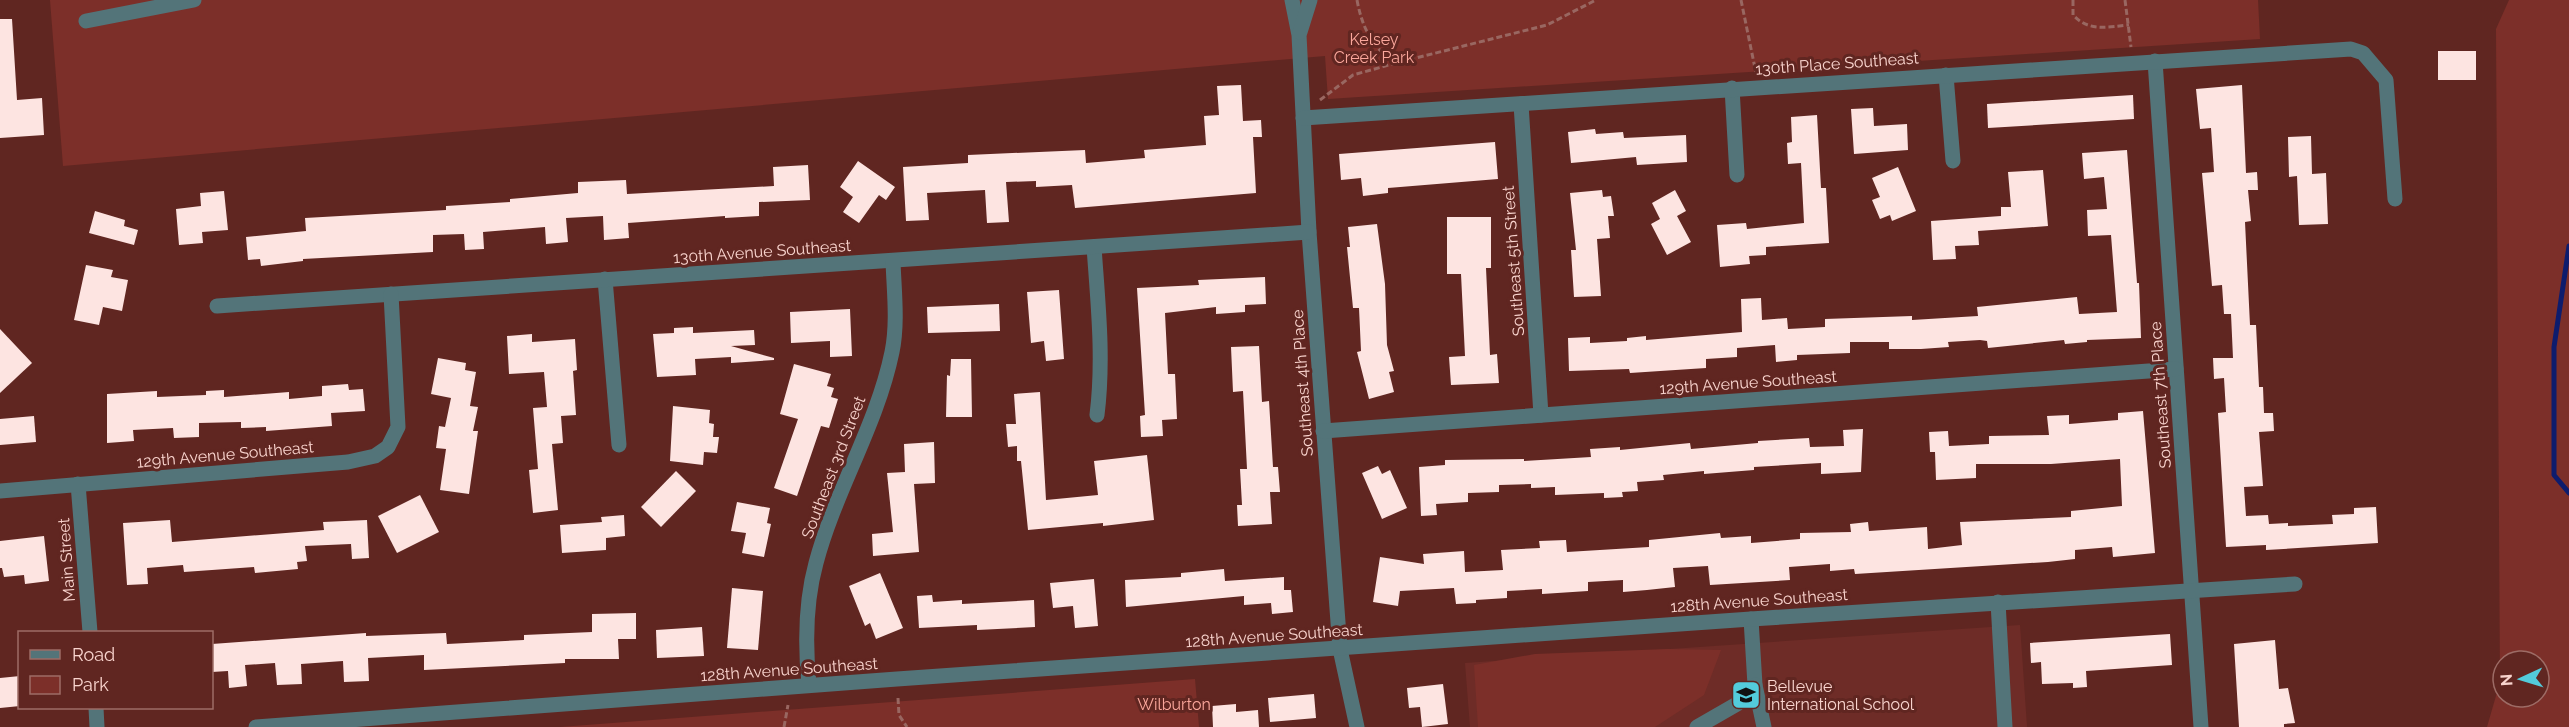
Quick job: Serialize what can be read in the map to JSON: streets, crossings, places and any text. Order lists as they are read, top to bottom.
{
  "streets": {
    "street": [
      "130th Place Southeast",
      "130th Avenue Southeast",
      "Southeast 5th Street",
      "129th Avenue Southeast",
      "Southeast 4th Place",
      "Southeast 7th Place",
      "Southeast 3rd Street",
      "Main Street",
      "128th Avenue Southeast"
    ]
  },
  "crossings": [
    ["130th Place Southeast", "Southeast 5th Street"],
    ["130th Place Southeast", "Southeast 4th Place"],
    ["130th Place Southeast", "Southeast 7th Place"],
    ["130th Avenue Southeast", "129th Avenue Southeast"],
    ["130th Avenue Southeast", "Southeast 4th Place"],
    ["130th Avenue Southeast", "Southeast 3rd Street"],
    ["Southeast 5th Street", "129th Avenue Southeast"],
    ["129th Avenue Southeast", "Southeast 4th Place"],
    ["129th Avenue Southeast", "Southeast 7th Place"],
    ["129th Avenue Southeast", "Main Street"],
    ["Southeast 4th Place", "128th Avenue Southeast"],
    ["Southeast 7th Place", "128th Avenue Southeast"],
    ["Southeast 3rd Street", "128th Avenue Southeast"]
  ],
  "parks": ["Kelsey Creek Park", "Wilburton"],
  "places": {
    "school or university": ["Bellevue International School"]
  },
  "legend": ["Road", "Park"],
  "north": "left"
}
